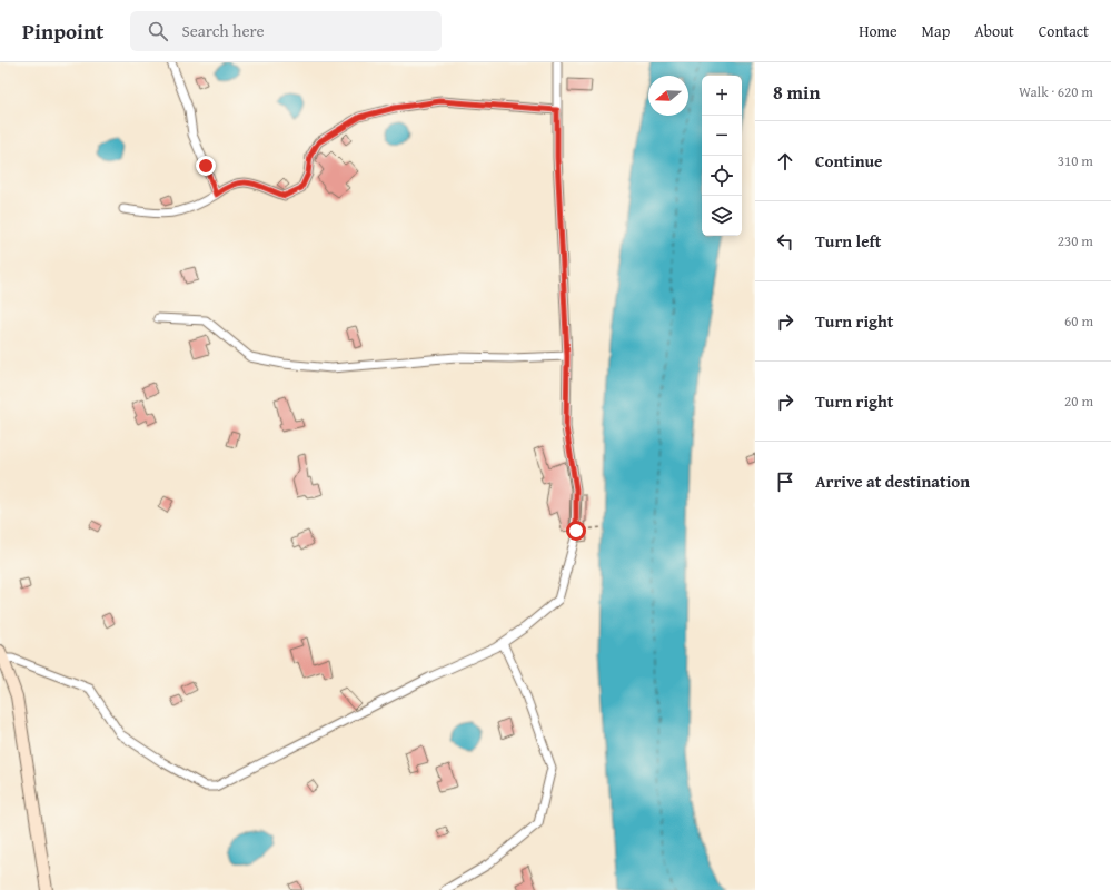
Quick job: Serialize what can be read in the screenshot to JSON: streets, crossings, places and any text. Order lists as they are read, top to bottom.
{
  "north": "left",
  "page": {
    "header": "Pinpoint",
    "search": "Search here",
    "nav": [
      "Home",
      "Map",
      "About",
      "Contact"
    ],
    "heading": ["8 min", "Walk · 620 m"],
    "map_buttons": ["+", "−"],
    "list": [
      ["Continue", "310 m"],
      ["Turn left", "230 m"],
      ["Turn right", "60 m"],
      ["Turn right", "20 m"],
      "Arrive at destination"
    ]
  }
}
